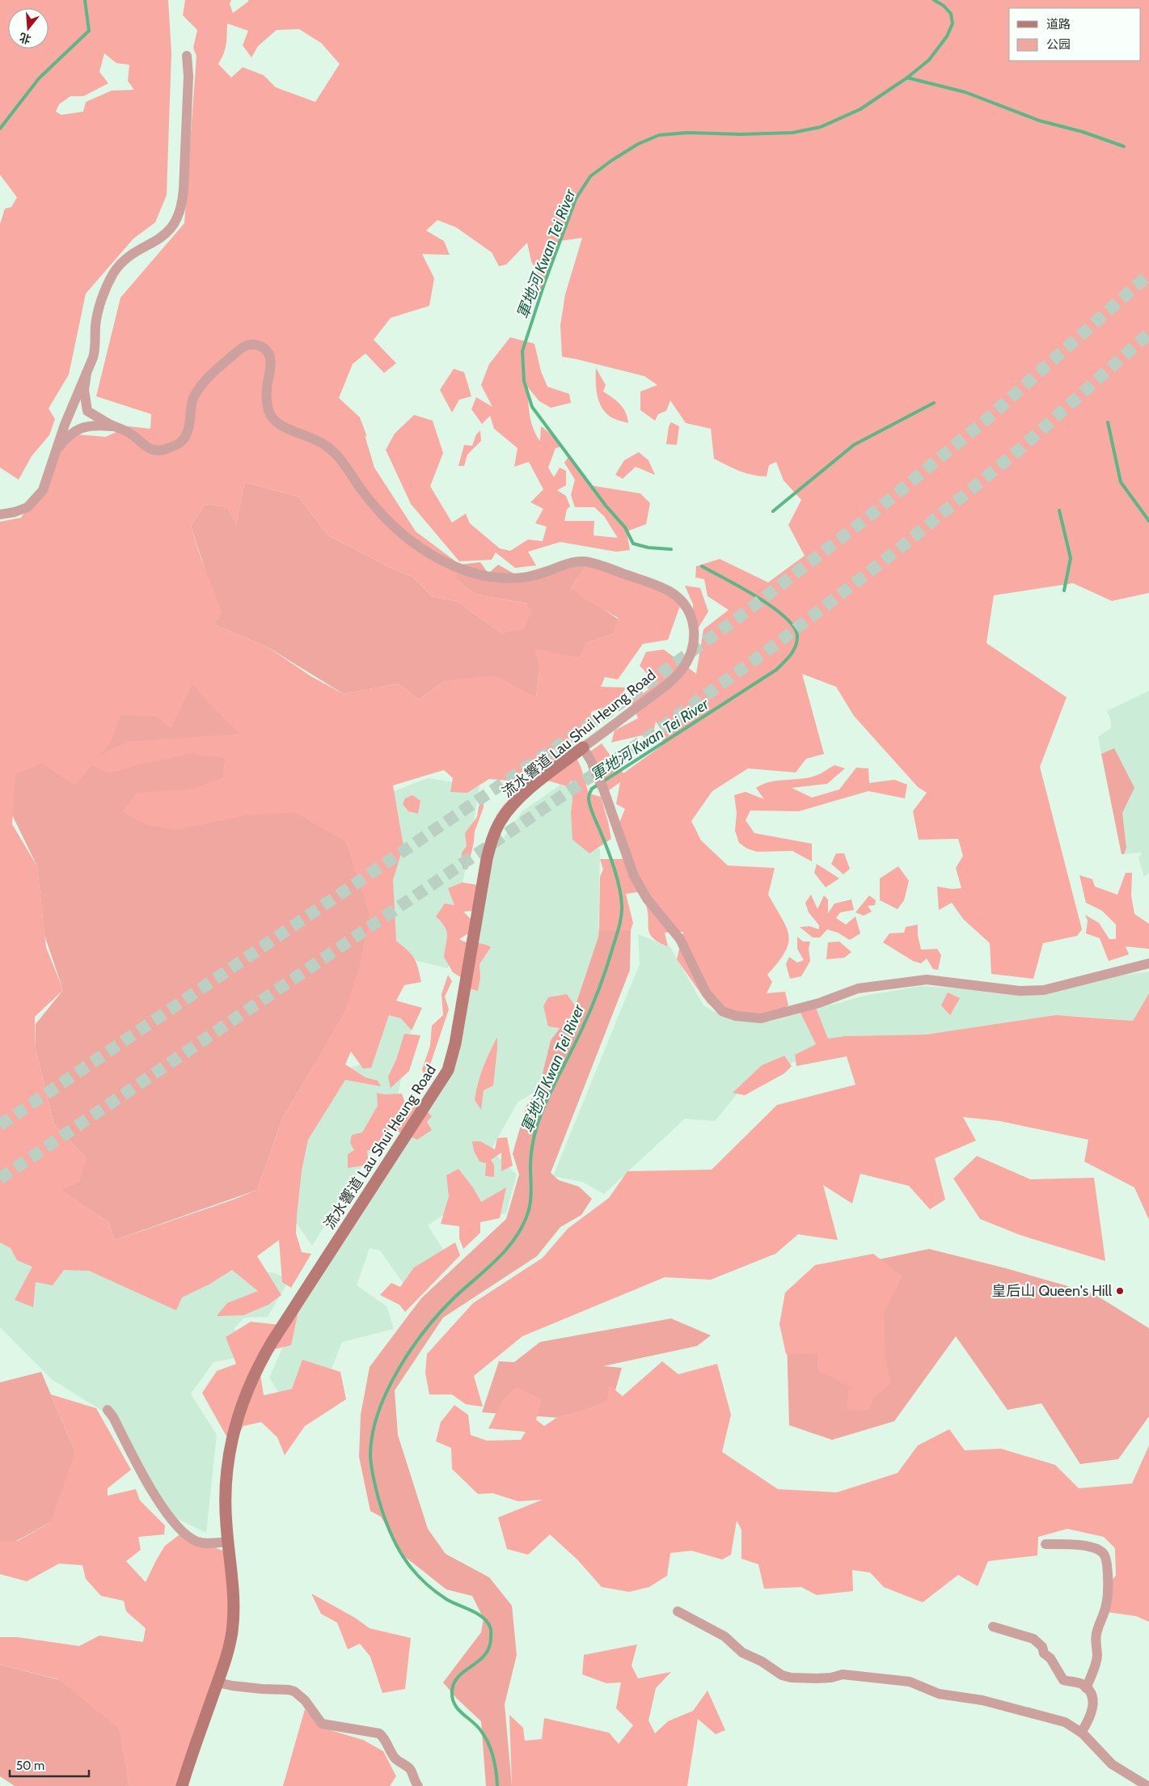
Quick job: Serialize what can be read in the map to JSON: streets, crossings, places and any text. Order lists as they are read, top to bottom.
{
  "streets": {
    "street": ["流水響道 Lau Shui Heung Road"]
  },
  "water": ["軍地河 Kwan Tei River"],
  "places": ["皇后山 Queen's Hill"],
  "legend": ["道路", "公园"],
  "scale_bar": "50 m",
  "north": "bottom"
}
